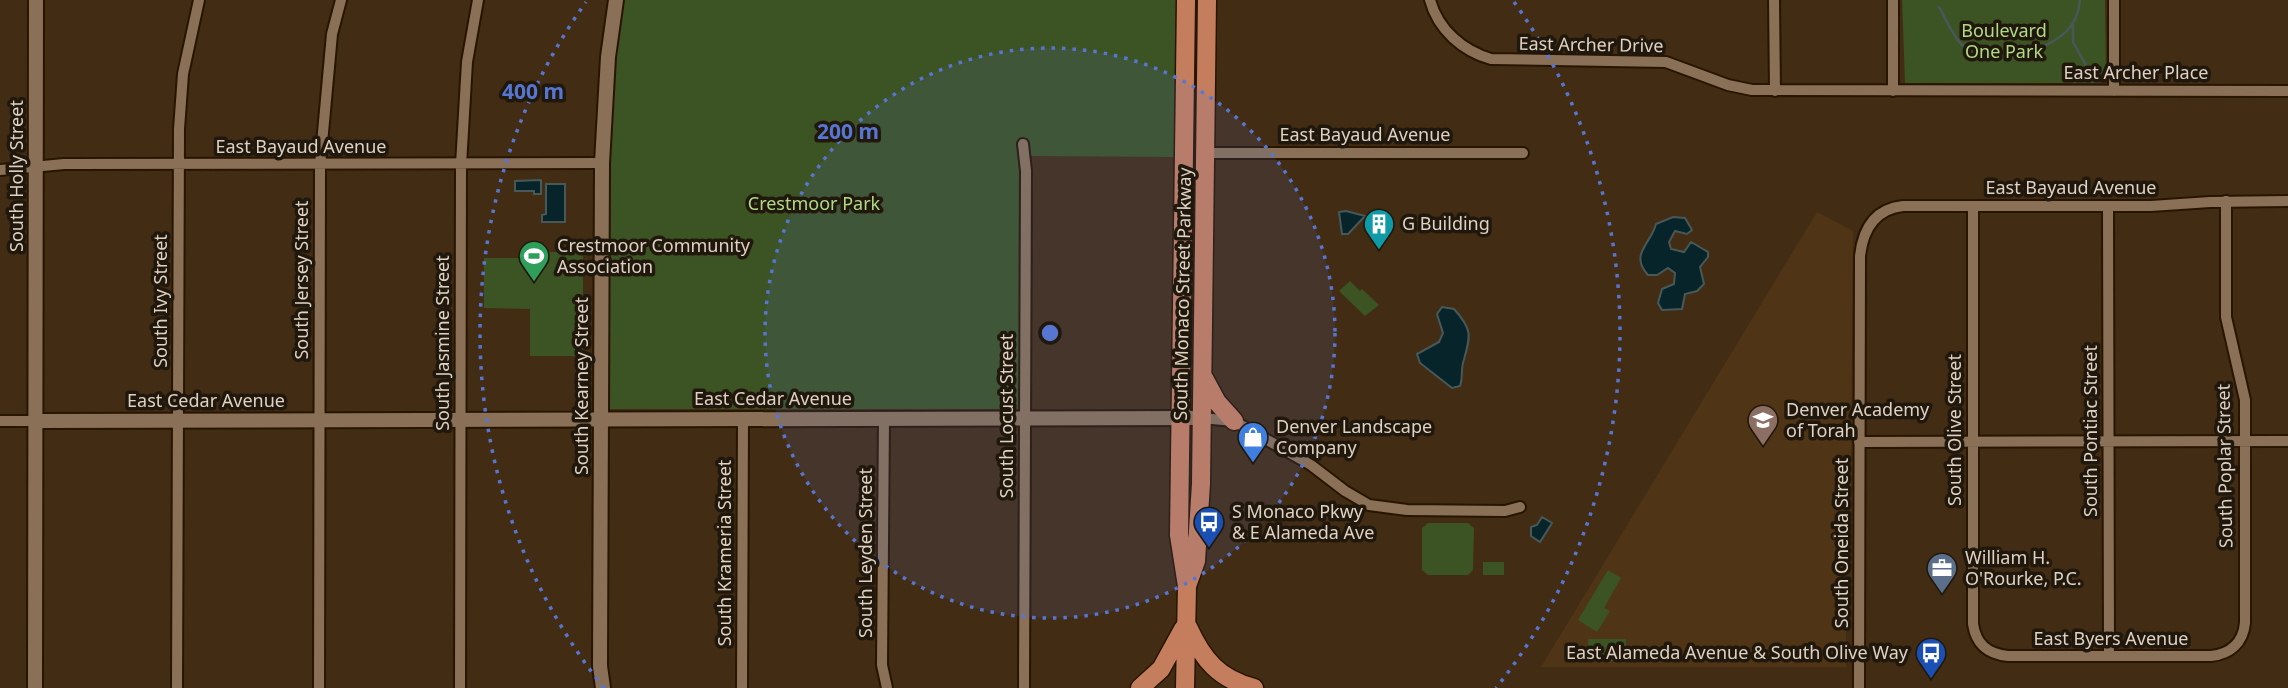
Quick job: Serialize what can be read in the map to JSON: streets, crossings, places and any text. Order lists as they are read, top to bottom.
{
  "streets": {
    "main road": ["South Monaco Street Parkway"],
    "street": [
      "East Archer Drive",
      "East Archer Place",
      "East Bayaud Avenue",
      "South Holly Street",
      "South Jersey Street",
      "South Ivy Street",
      "South Jasmine Street",
      "South Kearney Street",
      "East Cedar Avenue",
      "South Locust Street",
      "South Olive Street",
      "South Pontiac Street",
      "South Poplar Street",
      "South Oneida Street",
      "South Krameria Street",
      "South Leyden Street",
      "East Byers Avenue"
    ]
  },
  "crossings": [
    ["East Archer Drive", "East Archer Place"],
    ["East Bayaud Avenue", "South Holly Street"],
    ["East Bayaud Avenue", "South Jersey Street"],
    ["East Bayaud Avenue", "South Monaco Street Parkway"],
    ["East Bayaud Avenue", "South Ivy Street"],
    ["East Bayaud Avenue", "South Jasmine Street"],
    ["East Bayaud Avenue", "South Kearney Street"],
    ["East Bayaud Avenue", "South Olive Street"],
    ["East Bayaud Avenue", "South Pontiac Street"],
    ["East Bayaud Avenue", "South Poplar Street"],
    ["East Bayaud Avenue", "South Oneida Street"],
    ["South Holly Street", "East Cedar Avenue"],
    ["South Jersey Street", "East Cedar Avenue"],
    ["South Monaco Street Parkway", "East Cedar Avenue"],
    ["South Ivy Street", "East Cedar Avenue"],
    ["South Jasmine Street", "East Cedar Avenue"],
    ["South Kearney Street", "East Cedar Avenue"],
    ["East Cedar Avenue", "South Locust Street"],
    ["East Cedar Avenue", "South Krameria Street"],
    ["East Cedar Avenue", "South Leyden Street"],
    ["South Olive Street", "East Byers Avenue"],
    ["South Pontiac Street", "East Byers Avenue"],
    ["South Poplar Street", "East Byers Avenue"]
  ],
  "parks": ["Boulevard One Park", "Crestmoor Park"],
  "places": {
    "building": ["G Building"],
    "sports": ["Crestmoor Community Association"],
    "school or university": ["Denver Academy of Torah"],
    "shop": ["Denver Landscape Company"],
    "bus stop": ["S Monaco Pkwy & E Alameda Ave", "East Alameda Avenue & South Olive Way"],
    "office": ["William H. O'Rourke, P.C."]
  },
  "rings": ["400 m", "200 m"]
}
